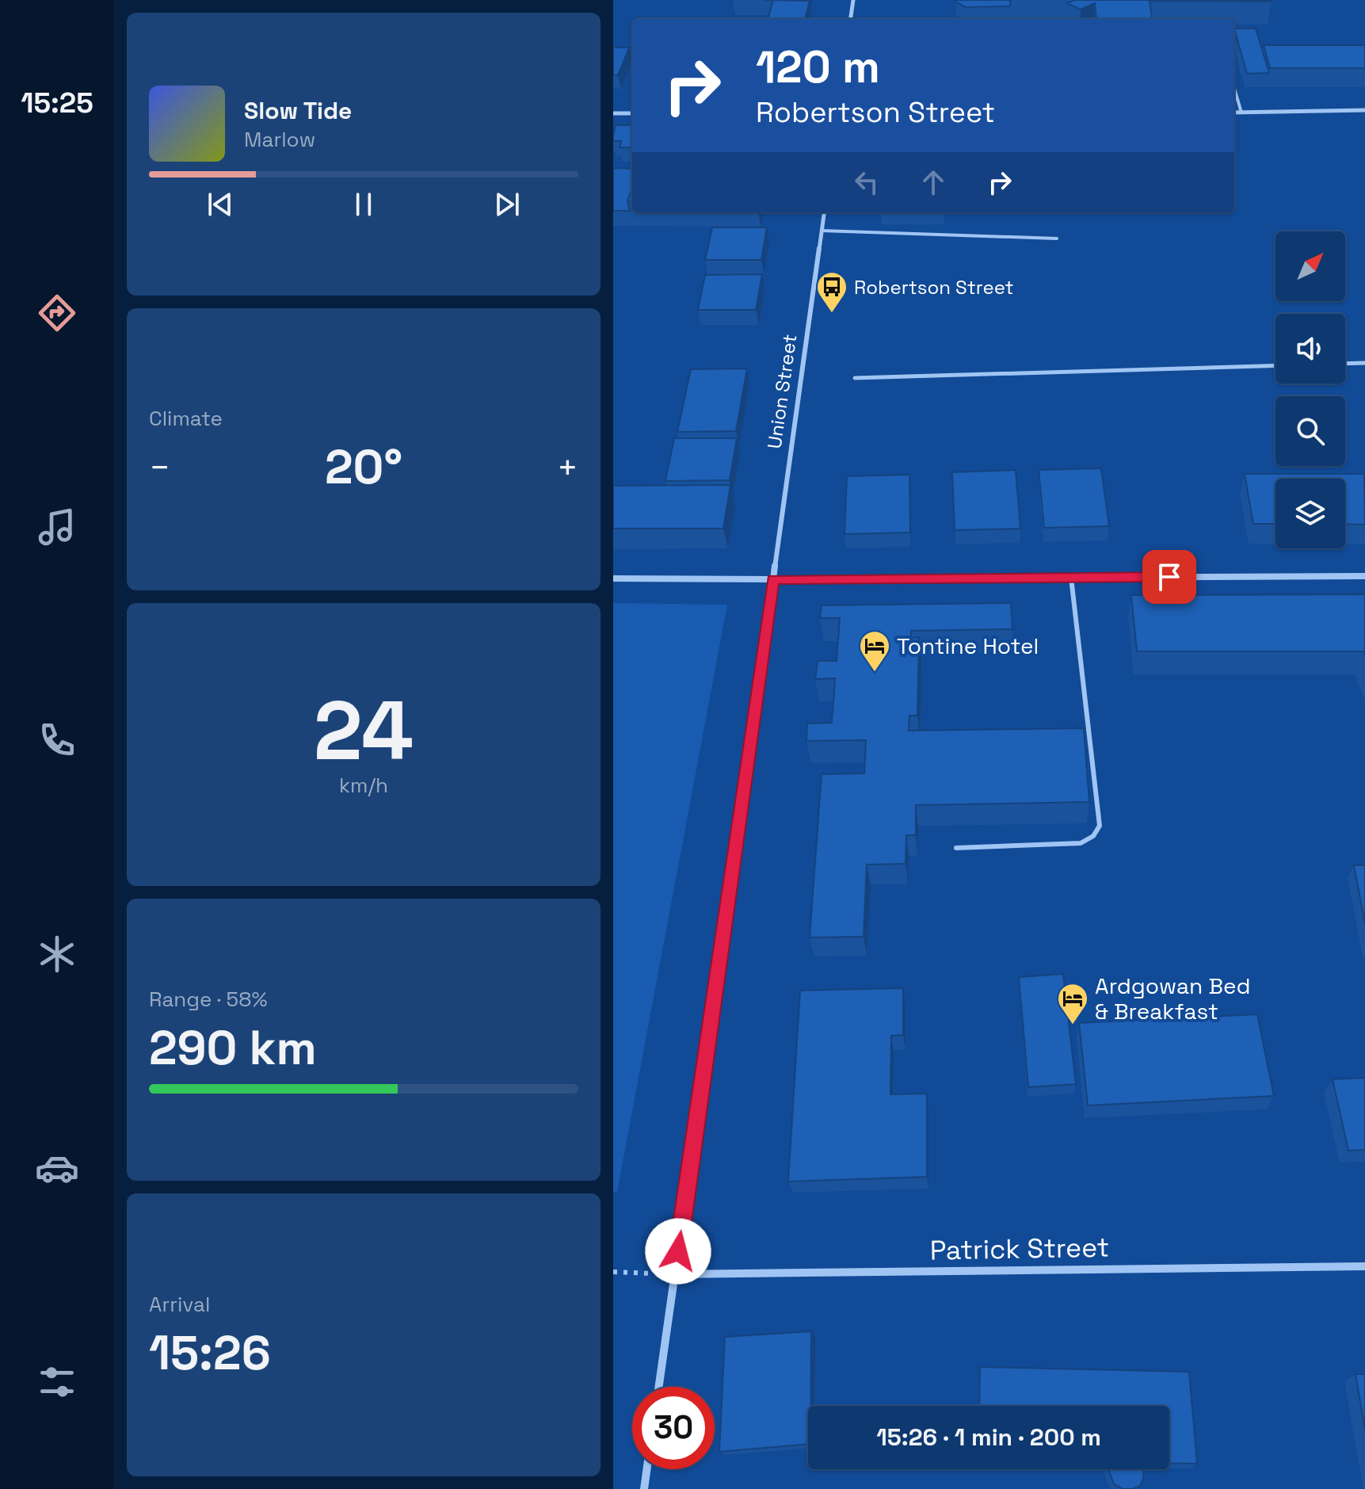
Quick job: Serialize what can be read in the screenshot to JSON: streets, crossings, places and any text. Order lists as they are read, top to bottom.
{
  "streets": {
    "street": ["Union Street", "Patrick Street"]
  },
  "crossings": [
    ["Union Street", "Patrick Street"]
  ],
  "places": {
    "bus stop": ["Robertson Street"],
    "hotel": ["Tontine Hotel", "Ardgowan Bed & Breakfast"]
  },
  "north": "top right",
  "page": {
    "tabs": "15:25",
    "turn": ["120 m", "Robertson Street"],
    "song": ["Slow Tide", "Marlow"],
    "tile": [
      "Climate",
      ["24", "km/h"],
      ["Range · 58%", "290 km"],
      ["Arrival", "15:26"]
    ],
    "heat": ["−", "20°", "+"],
    "limit": "30",
    "trip": "15:26 · 1 min · 200 m"
  }
}
